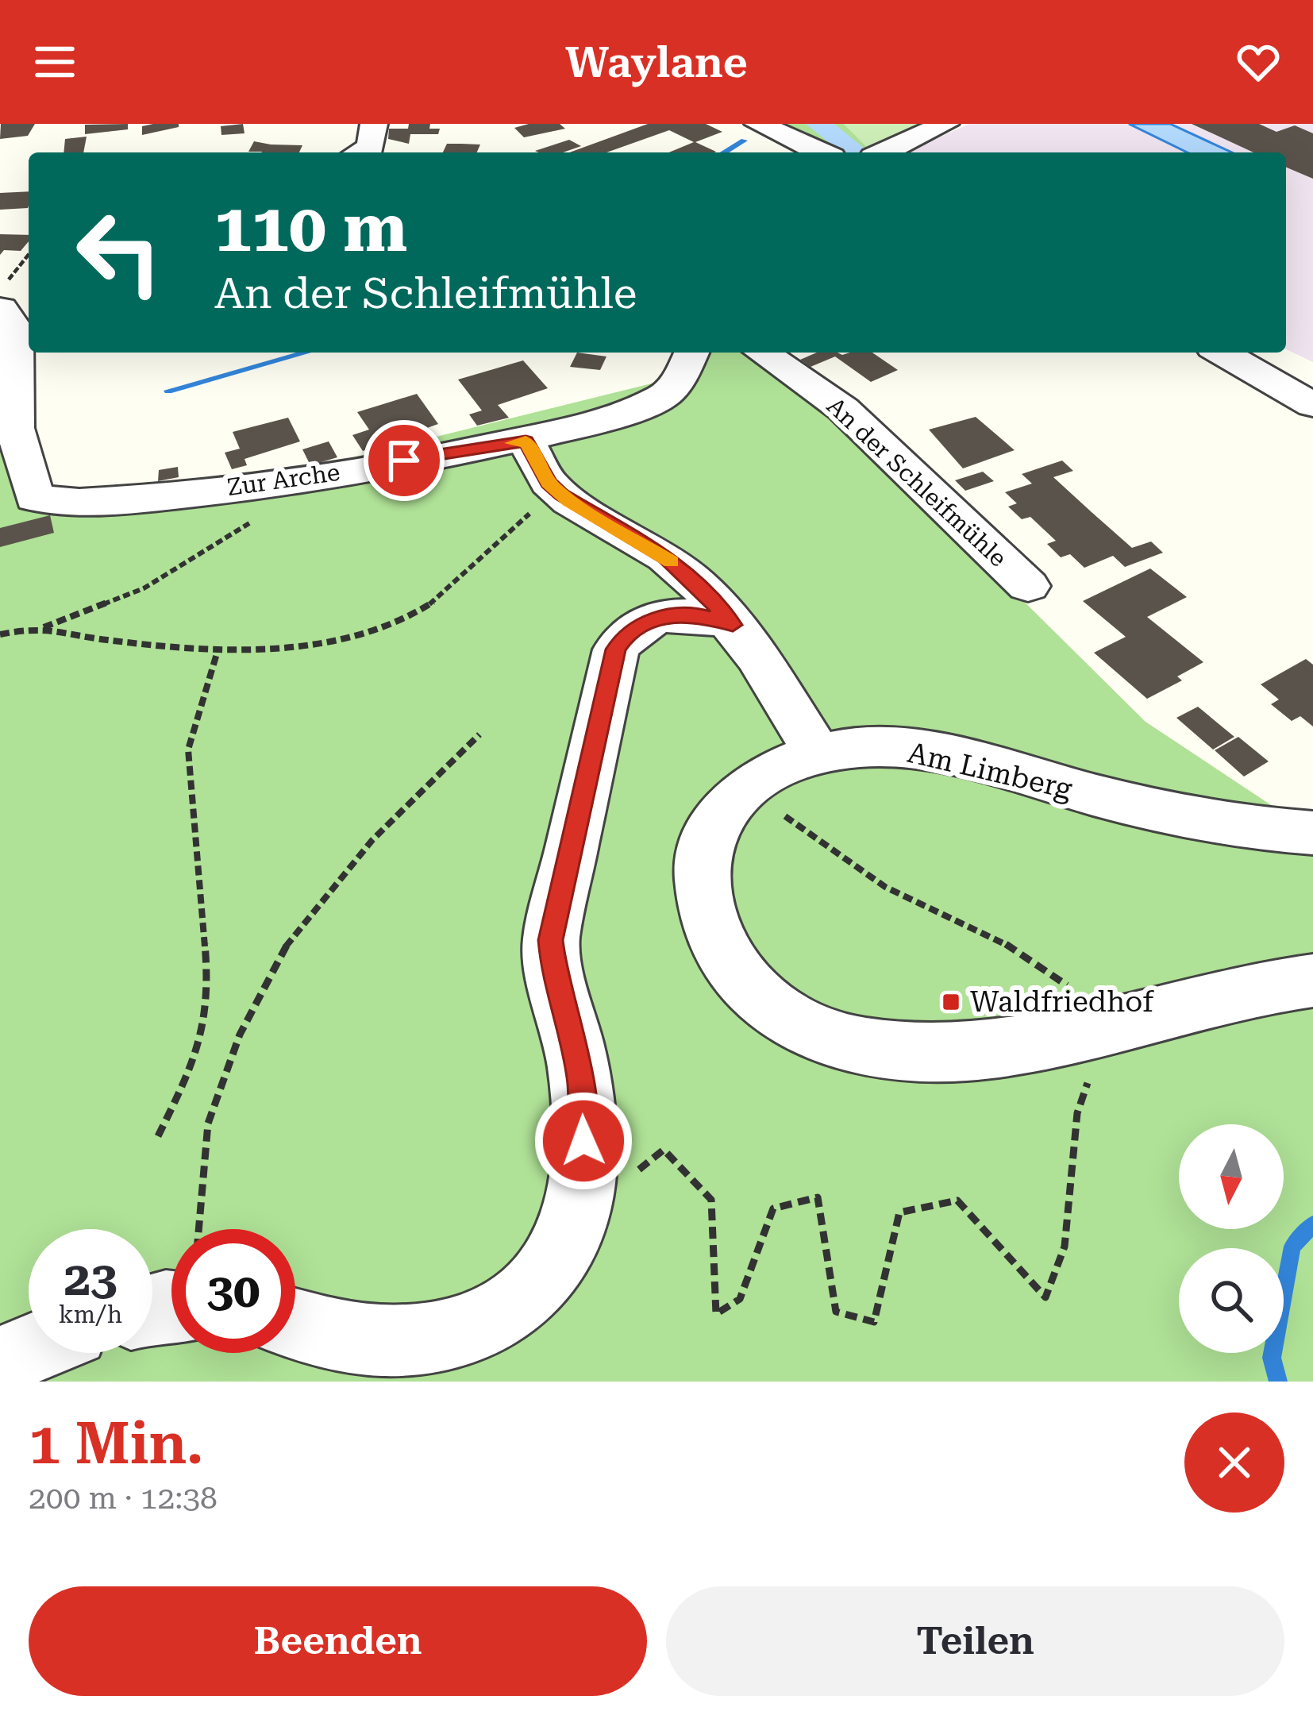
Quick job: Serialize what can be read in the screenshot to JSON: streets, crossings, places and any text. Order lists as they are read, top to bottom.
{
  "streets": {
    "street": ["Zur Arche", "An der Schleifmühle", "Am Limberg"]
  },
  "places": {
    "transit": ["Waldfriedhof"]
  },
  "north": "bottom",
  "page": {
    "header": "Waylane",
    "turn": ["110 m", "An der Schleifmühle"],
    "speed": "23 km/h",
    "limit": "30",
    "heading": ["1 Min.", "200 m · 12:38"],
    "buttons": ["Beenden", "Teilen"]
  }
}
